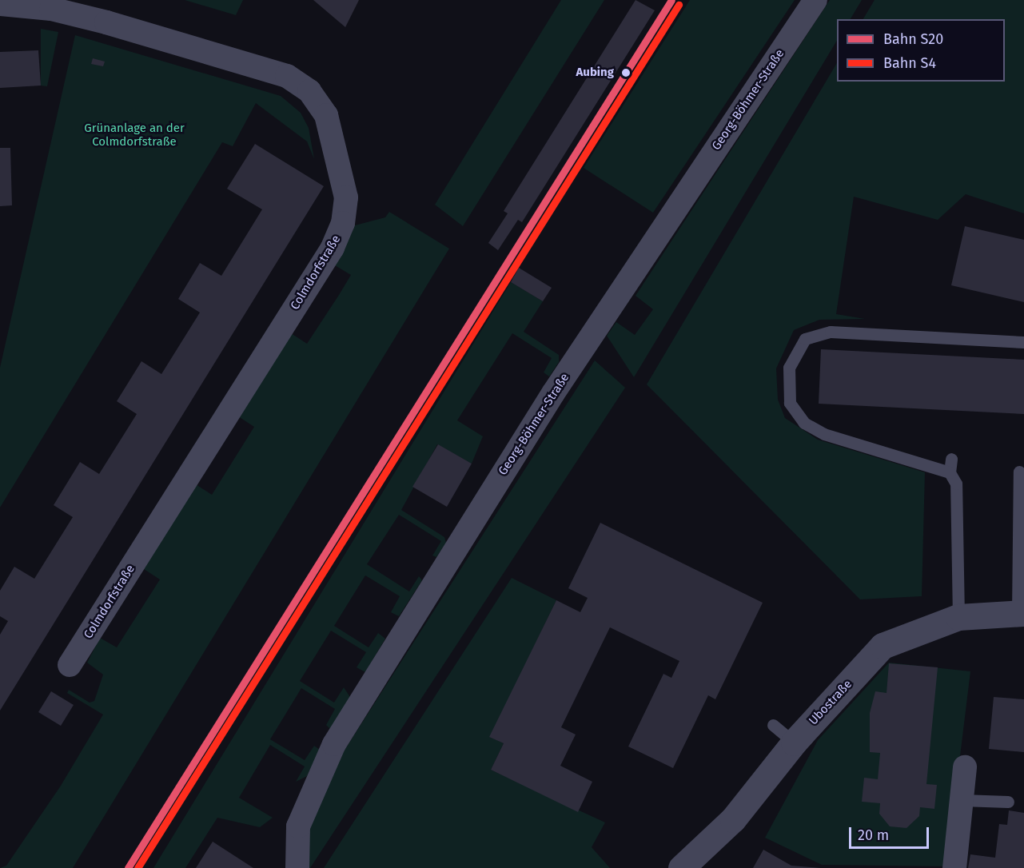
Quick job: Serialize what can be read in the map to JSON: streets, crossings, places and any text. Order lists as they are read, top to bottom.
{
  "streets": {
    "street": ["Georg-Böhmer-Straße", "Colmdorfstraße", "Ubostraße"]
  },
  "parks": ["Grünanlage an der Colmdorfstraße"],
  "places": ["Aubing"],
  "lines": ["rail line S20", "rail line S4"],
  "legend": ["Bahn S20", "Bahn S4"],
  "scale_bar": "20 m"
}
